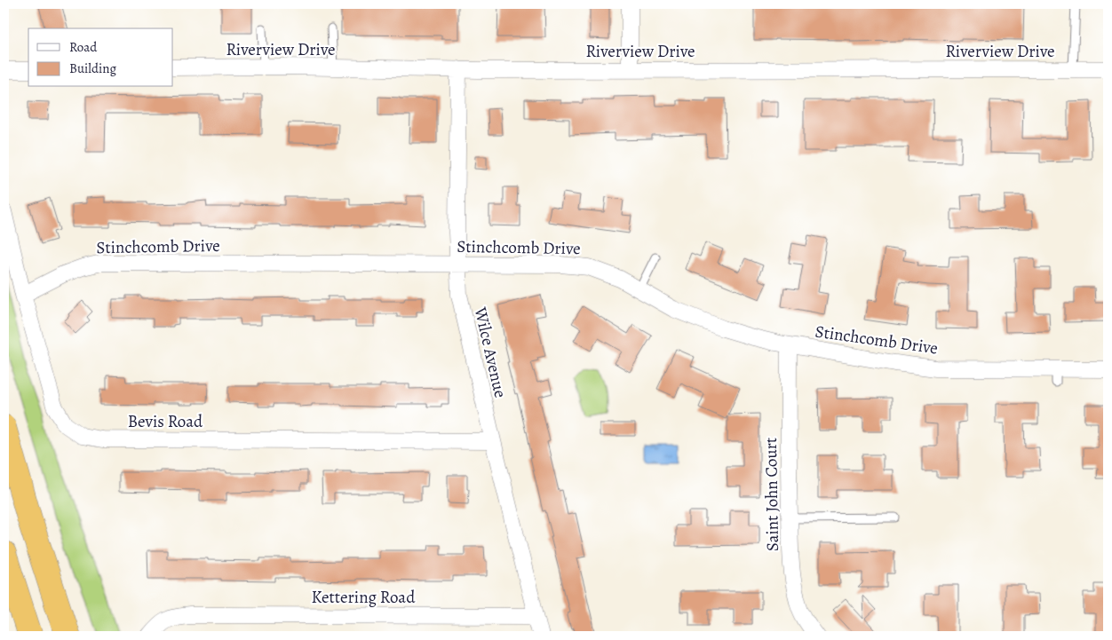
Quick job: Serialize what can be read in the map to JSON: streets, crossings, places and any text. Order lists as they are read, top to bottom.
{
  "streets": {
    "street": [
      "Riverview Drive",
      "Stinchcomb Drive",
      "Wilce Avenue",
      "Bevis Road",
      "Saint John Court",
      "Kettering Road"
    ]
  },
  "crossings": [
    ["Riverview Drive", "Wilce Avenue"],
    ["Stinchcomb Drive", "Wilce Avenue"],
    ["Stinchcomb Drive", "Bevis Road"],
    ["Stinchcomb Drive", "Saint John Court"],
    ["Wilce Avenue", "Bevis Road"],
    ["Wilce Avenue", "Kettering Road"]
  ],
  "legend": ["Road", "Building"]
}
